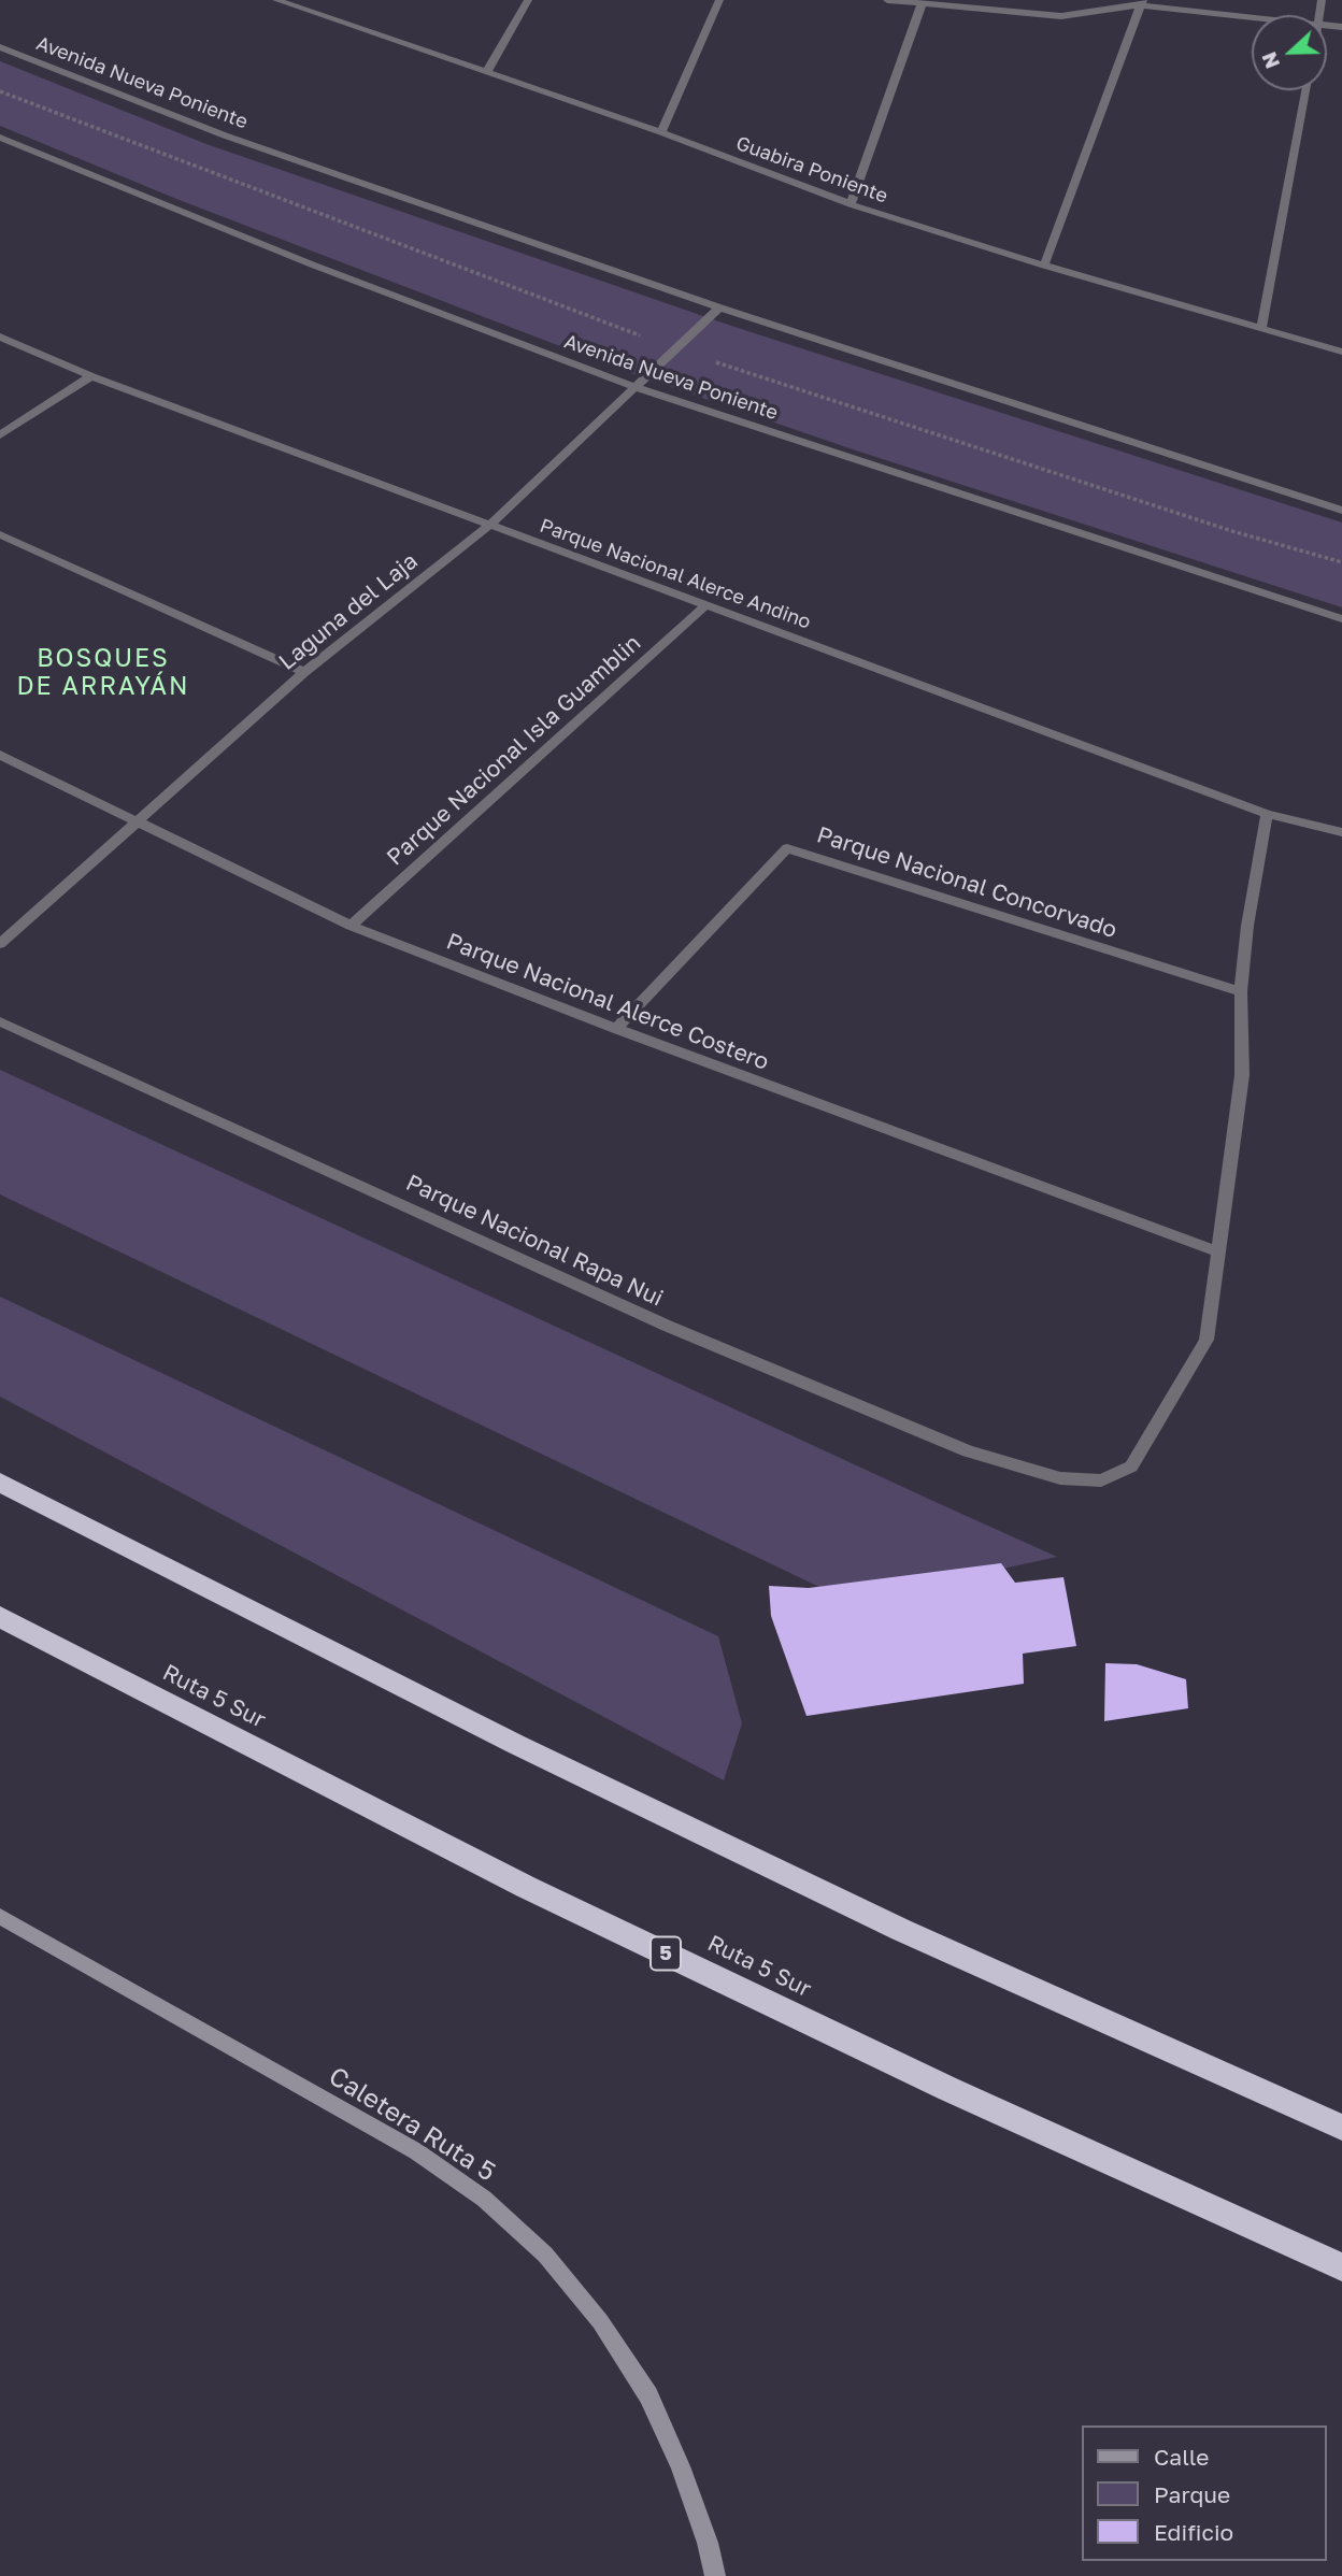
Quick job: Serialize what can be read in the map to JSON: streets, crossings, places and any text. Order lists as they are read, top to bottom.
{
  "streets": {
    "highway": ["Ruta 5 Sur", "5"],
    "main road": ["Caletera Ruta 5"],
    "street": [
      "Avenida Nueva Poniente",
      "Guabira Poniente",
      "Parque Nacional Alerce Andino",
      "Laguna del Laja",
      "Parque Nacional Isla Guamblin",
      "Parque Nacional Concorvado",
      "Parque Nacional Alerce Costero",
      "Parque Nacional Rapa Nui"
    ]
  },
  "crossings": [
    ["Avenida Nueva Poniente", "Laguna del Laja"],
    ["Parque Nacional Alerce Andino", "Laguna del Laja"],
    ["Parque Nacional Alerce Andino", "Parque Nacional Isla Guamblin"],
    ["Parque Nacional Alerce Andino", "Parque Nacional Rapa Nui"],
    ["Laguna del Laja", "Parque Nacional Alerce Costero"],
    ["Parque Nacional Isla Guamblin", "Parque Nacional Alerce Costero"],
    ["Parque Nacional Concorvado", "Parque Nacional Alerce Costero"],
    ["Parque Nacional Concorvado", "Parque Nacional Rapa Nui"],
    ["Parque Nacional Alerce Costero", "Parque Nacional Rapa Nui"]
  ],
  "districts": ["BOSQUES DE ARRAYÁN"],
  "legend": ["Calle", "Parque", "Edificio"],
  "north": "left"
}
